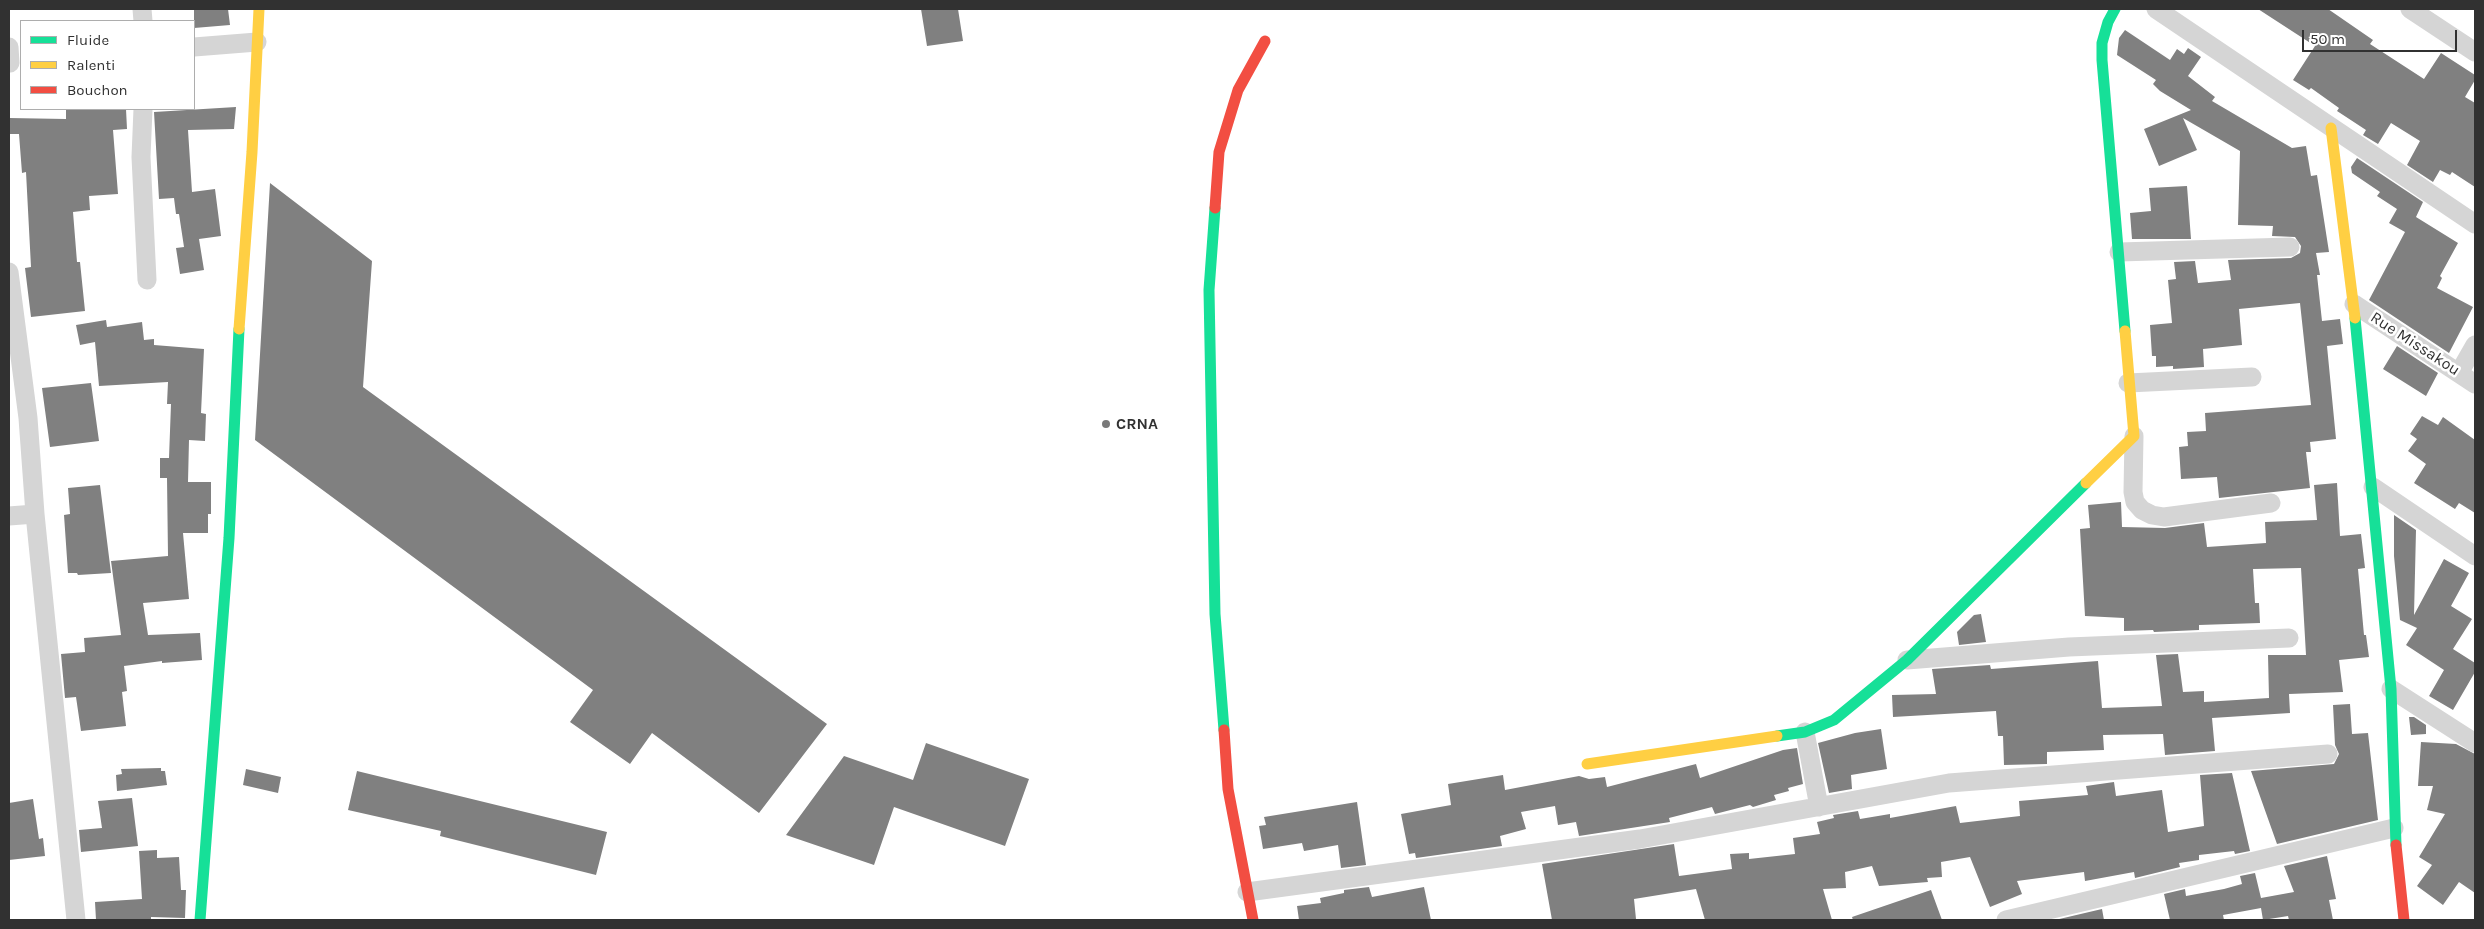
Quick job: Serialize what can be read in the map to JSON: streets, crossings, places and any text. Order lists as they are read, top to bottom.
{
  "streets": {
    "street": ["Rue Missakou"]
  },
  "places": ["CRNA"],
  "legend": ["Fluide", "Ralenti", "Bouchon"],
  "scale_bar": "50 m"
}
